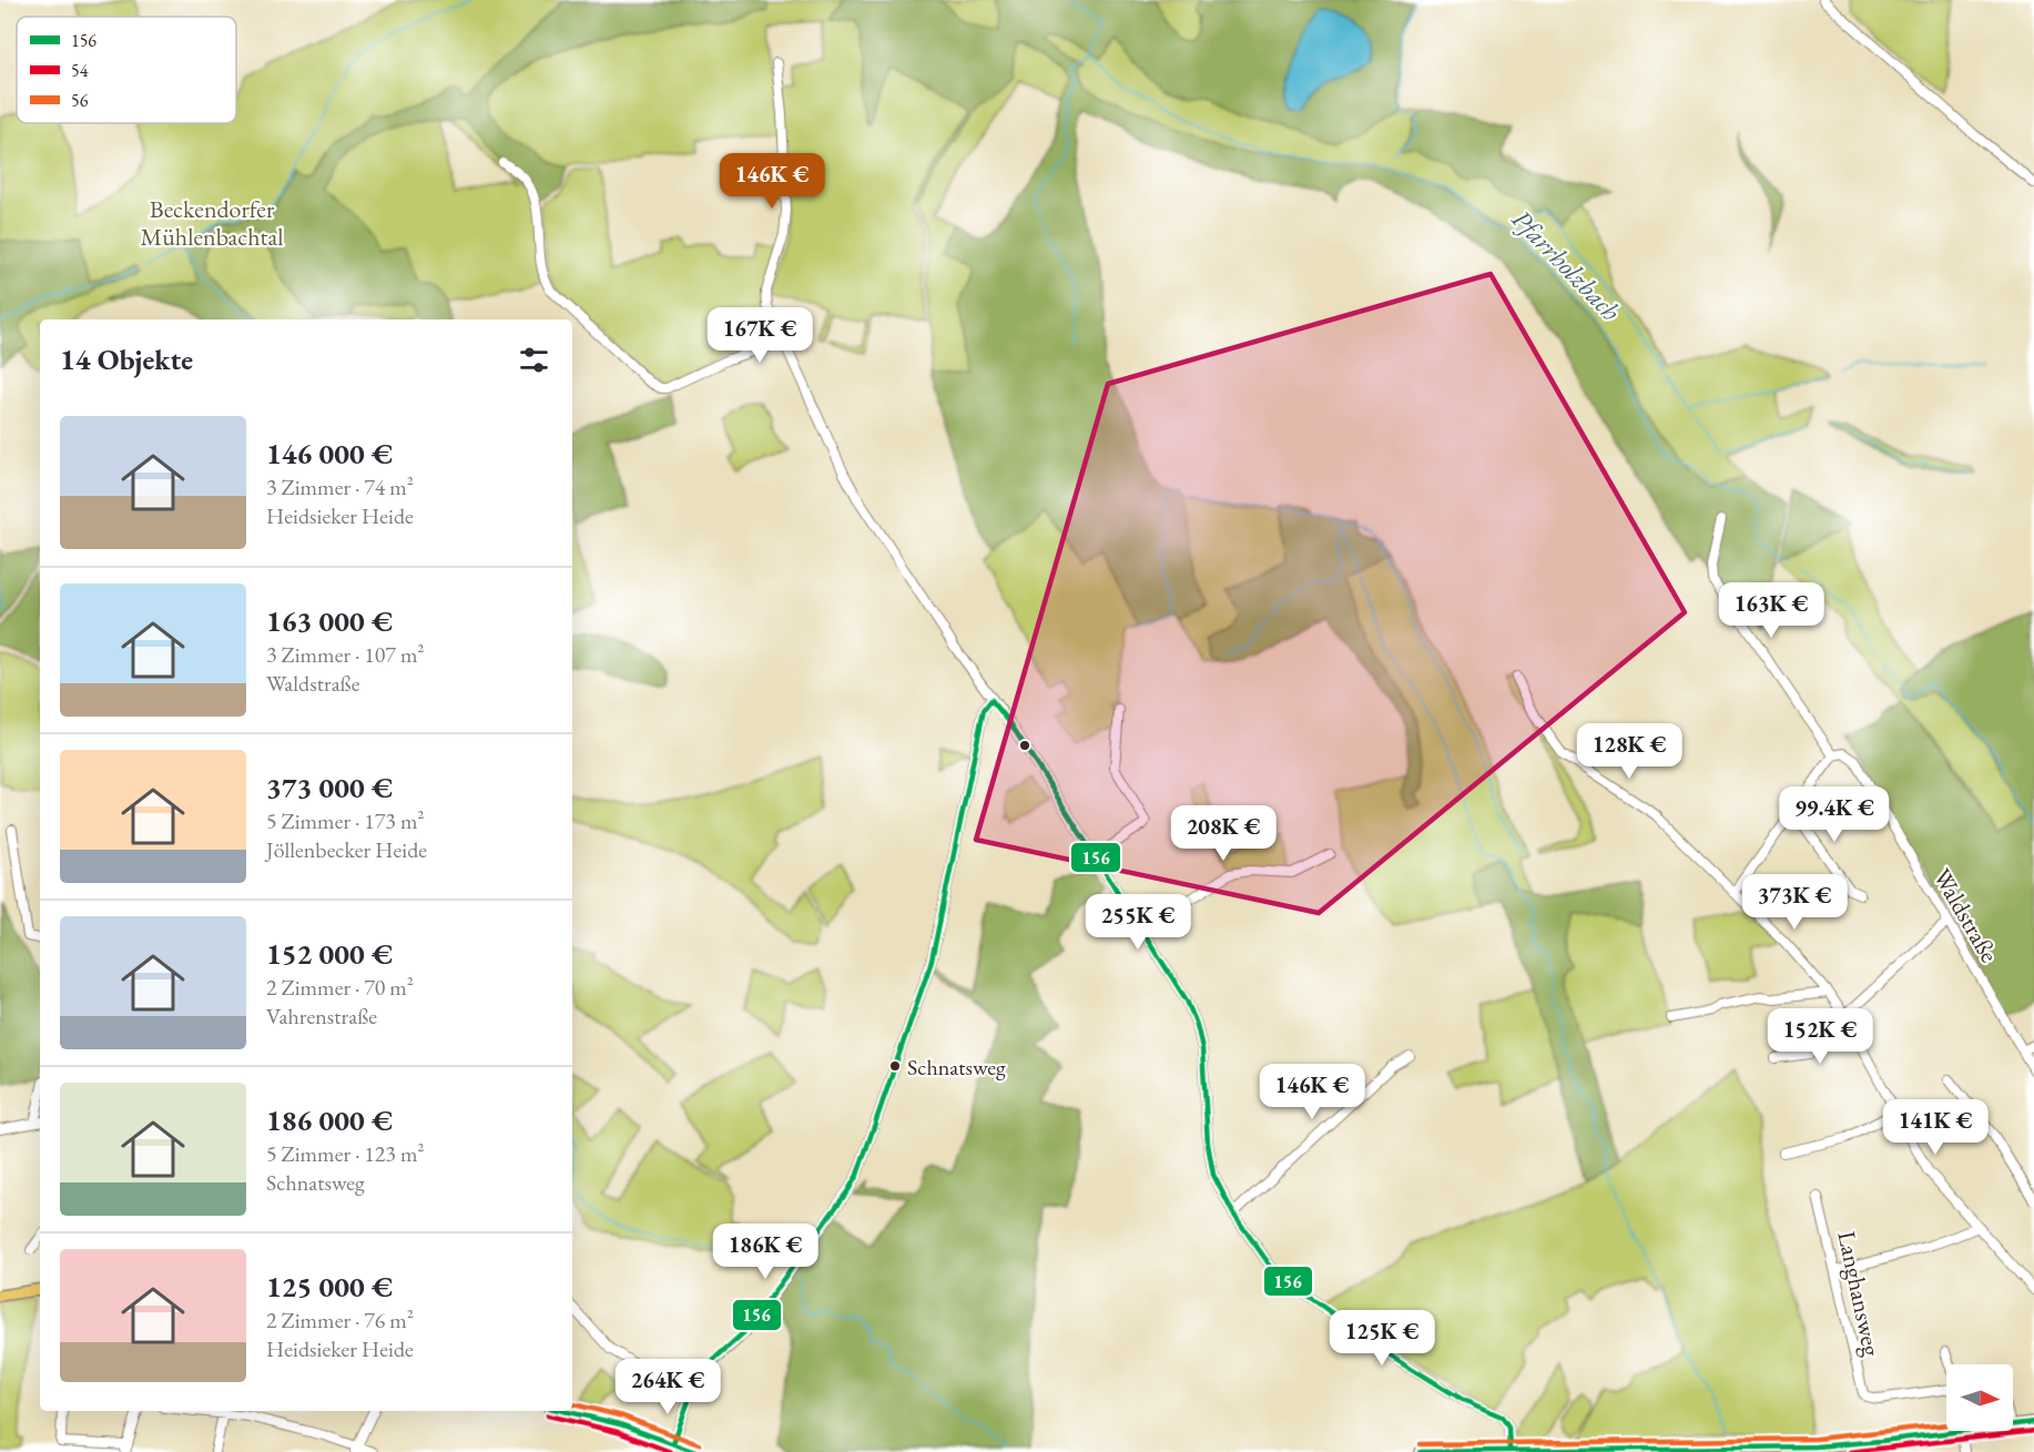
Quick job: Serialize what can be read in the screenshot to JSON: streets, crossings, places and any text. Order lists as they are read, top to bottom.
{
  "streets": {
    "street": ["Waldstraße", "Langhansweg"]
  },
  "water": ["Pfarrholzbach"],
  "parks": ["Beckendorfer Mühlenbachtal"],
  "places": ["Schnatsweg"],
  "lines": ["transit line 156", "transit line 56", "transit line 54"],
  "legend": ["156", "54", "56"],
  "north": "right",
  "page": {
    "price": [
      "146K €",
      "167K €",
      "163K €",
      "128K €",
      "99.4K €",
      "208K €",
      "373K €",
      "255K €",
      "152K €",
      "146K €",
      "141K €",
      "186K €",
      "125K €",
      "264K €"
    ],
    "heading": "14 Objekte",
    "list": [
      {
        "name": "146 000 €",
        "note": "3 Zimmer · 74 m² · Heidsieker Heide"
      },
      {
        "name": "163 000 €",
        "note": "3 Zimmer · 107 m² · Waldstraße"
      },
      {
        "name": "373 000 €",
        "note": "5 Zimmer · 173 m² · Jöllenbecker Heide"
      },
      {
        "name": "152 000 €",
        "note": "2 Zimmer · 70 m² · Vahrenstraße"
      },
      {
        "name": "186 000 €",
        "note": "5 Zimmer · 123 m² · Schnatsweg"
      },
      {
        "name": "125 000 €",
        "note": "2 Zimmer · 76 m² · Heidsieker Heide"
      }
    ]
  }
}
